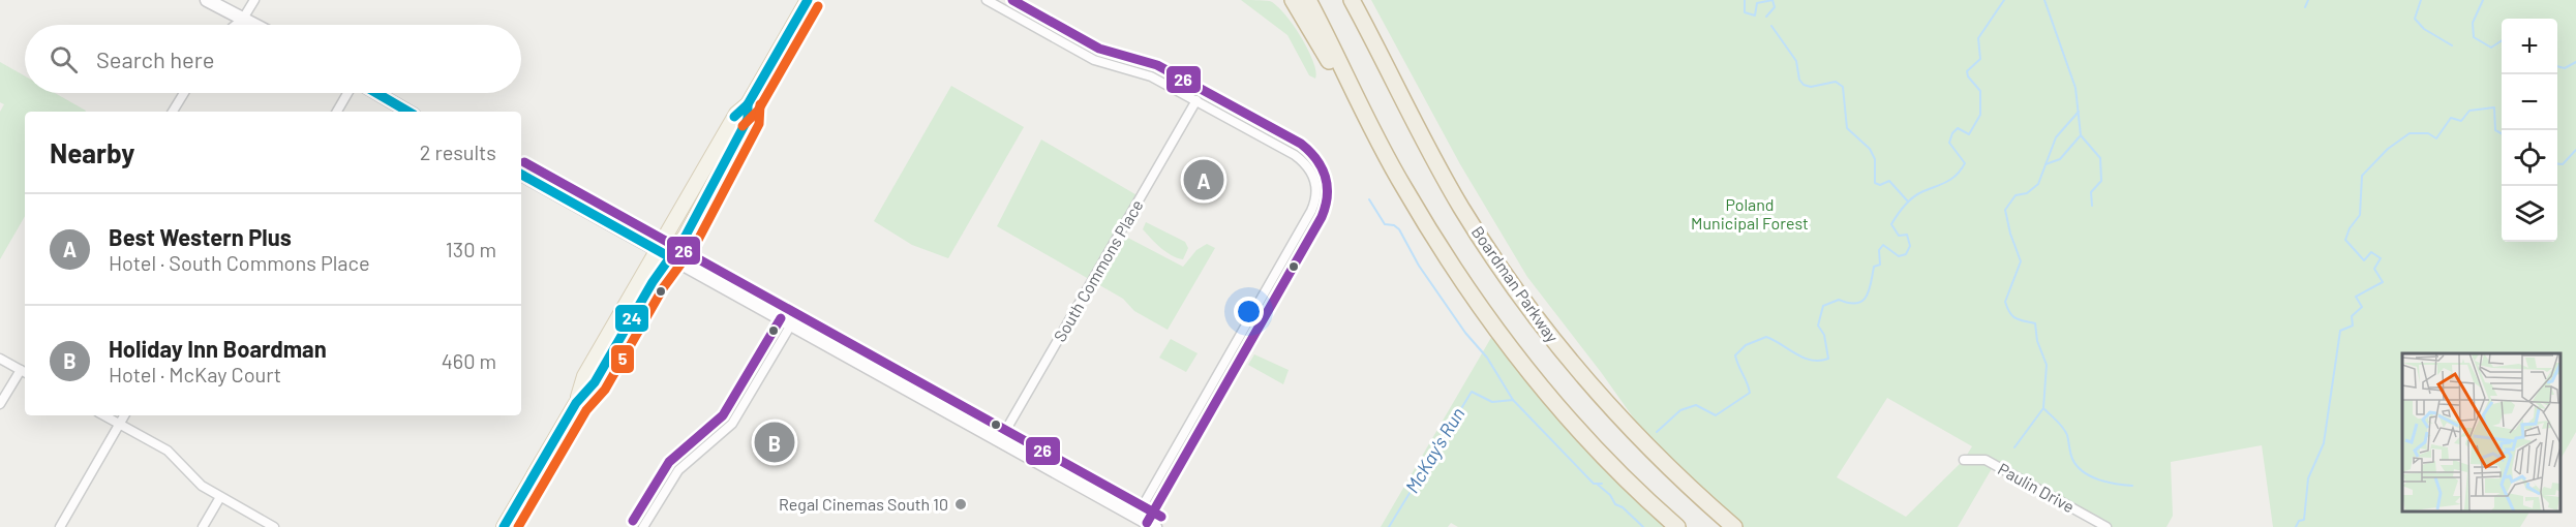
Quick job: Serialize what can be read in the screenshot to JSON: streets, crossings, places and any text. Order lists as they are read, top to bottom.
{
  "streets": {
    "highway": ["Boardman Parkway"],
    "street": ["South Commons Place", "Paulin Drive"]
  },
  "water": ["McKay's Run"],
  "parks": ["Poland Municipal Forest"],
  "places": ["Regal Cinemas South 10"],
  "lines": ["transit line 24", "transit line 26", "transit line 5"],
  "page": {
    "map_buttons": ["+", "−"],
    "search": "Search here",
    "heading": ["Nearby", "2 results"],
    "pins": ["A", "B"],
    "list": [
      {
        "mark": "A",
        "name": "Best Western Plus",
        "note": "Hotel · South Commons Place",
        "value": "130 m"
      },
      {
        "mark": "B",
        "name": "Holiday Inn Boardman",
        "note": "Hotel · McKay Court",
        "value": "460 m"
      }
    ]
  }
}
